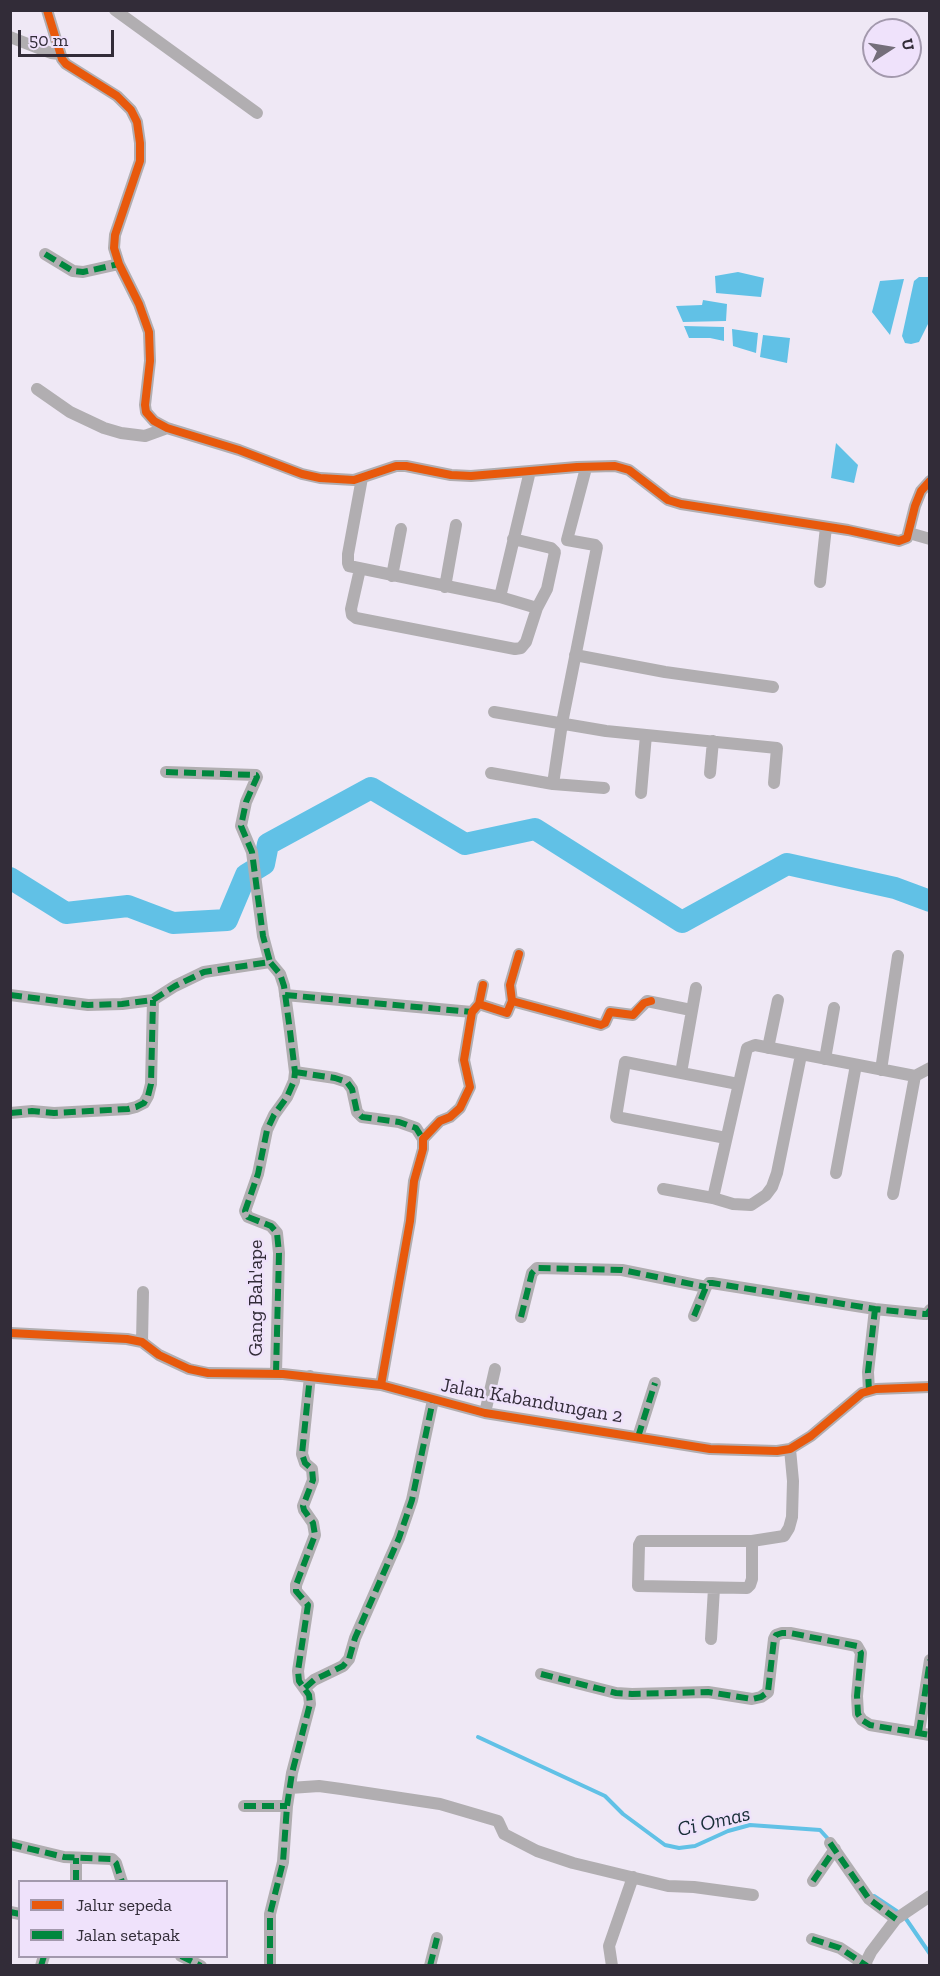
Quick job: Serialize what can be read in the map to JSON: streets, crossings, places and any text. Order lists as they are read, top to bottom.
{
  "streets": {
    "street": ["Gang Bah'ape", "Jalan Kabandungan 2"]
  },
  "crossings": [
    ["Gang Bah'ape", "Jalan Kabandungan 2"]
  ],
  "water": ["Ci Omas"],
  "legend": ["Jalur sepeda", "Jalan setapak"],
  "scale_bar": "50 m",
  "north": "right"
}
